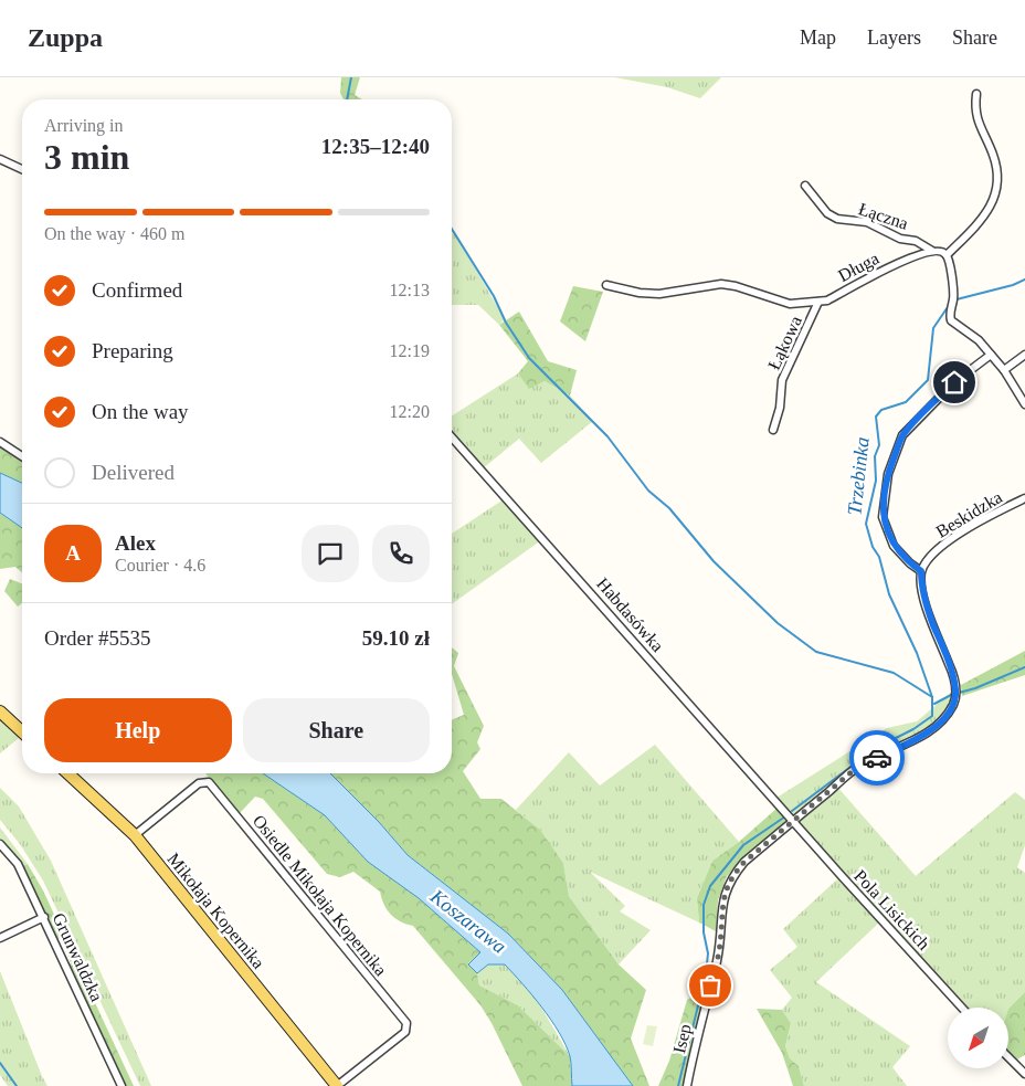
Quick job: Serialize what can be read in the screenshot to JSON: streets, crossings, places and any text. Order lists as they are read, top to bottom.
{
  "streets": {
    "main road": ["Mikołaja Kopernika"],
    "street": [
      "Łączna",
      "Długa",
      "Łąkowa",
      "Beskidzka",
      "Habdasówka",
      "Osiedle Mikołaja Kopernika",
      "Pola Lisickich",
      "Grunwaldzka",
      "Isep"
    ]
  },
  "crossings": [
    ["Łączna", "Długa"],
    ["Długa", "Łąkowa"],
    ["Beskidzka", "Isep"],
    ["Habdasówka", "Pola Lisickich"],
    ["Habdasówka", "Isep"],
    ["Osiedle Mikołaja Kopernika", "Mikołaja Kopernika"],
    ["Pola Lisickich", "Isep"]
  ],
  "water": ["Trzebinka", "Koszarawa"],
  "north": "bottom left",
  "page": {
    "header": "Zuppa",
    "nav": ["Map", "Layers", "Share"],
    "heading": ["3 min", "Arriving in", "12:35–12:40"],
    "panel": [
      "Alex",
      "Courier · 4.6",
      "Order #5535",
      "59.10 zł"
    ],
    "bar": "On the way · 460 m",
    "list": [
      ["Confirmed", "12:13"],
      ["Preparing", "12:19"],
      ["On the way", "12:20"],
      "Delivered"
    ],
    "round": "A",
    "buttons": ["Help", "Share"]
  }
}
